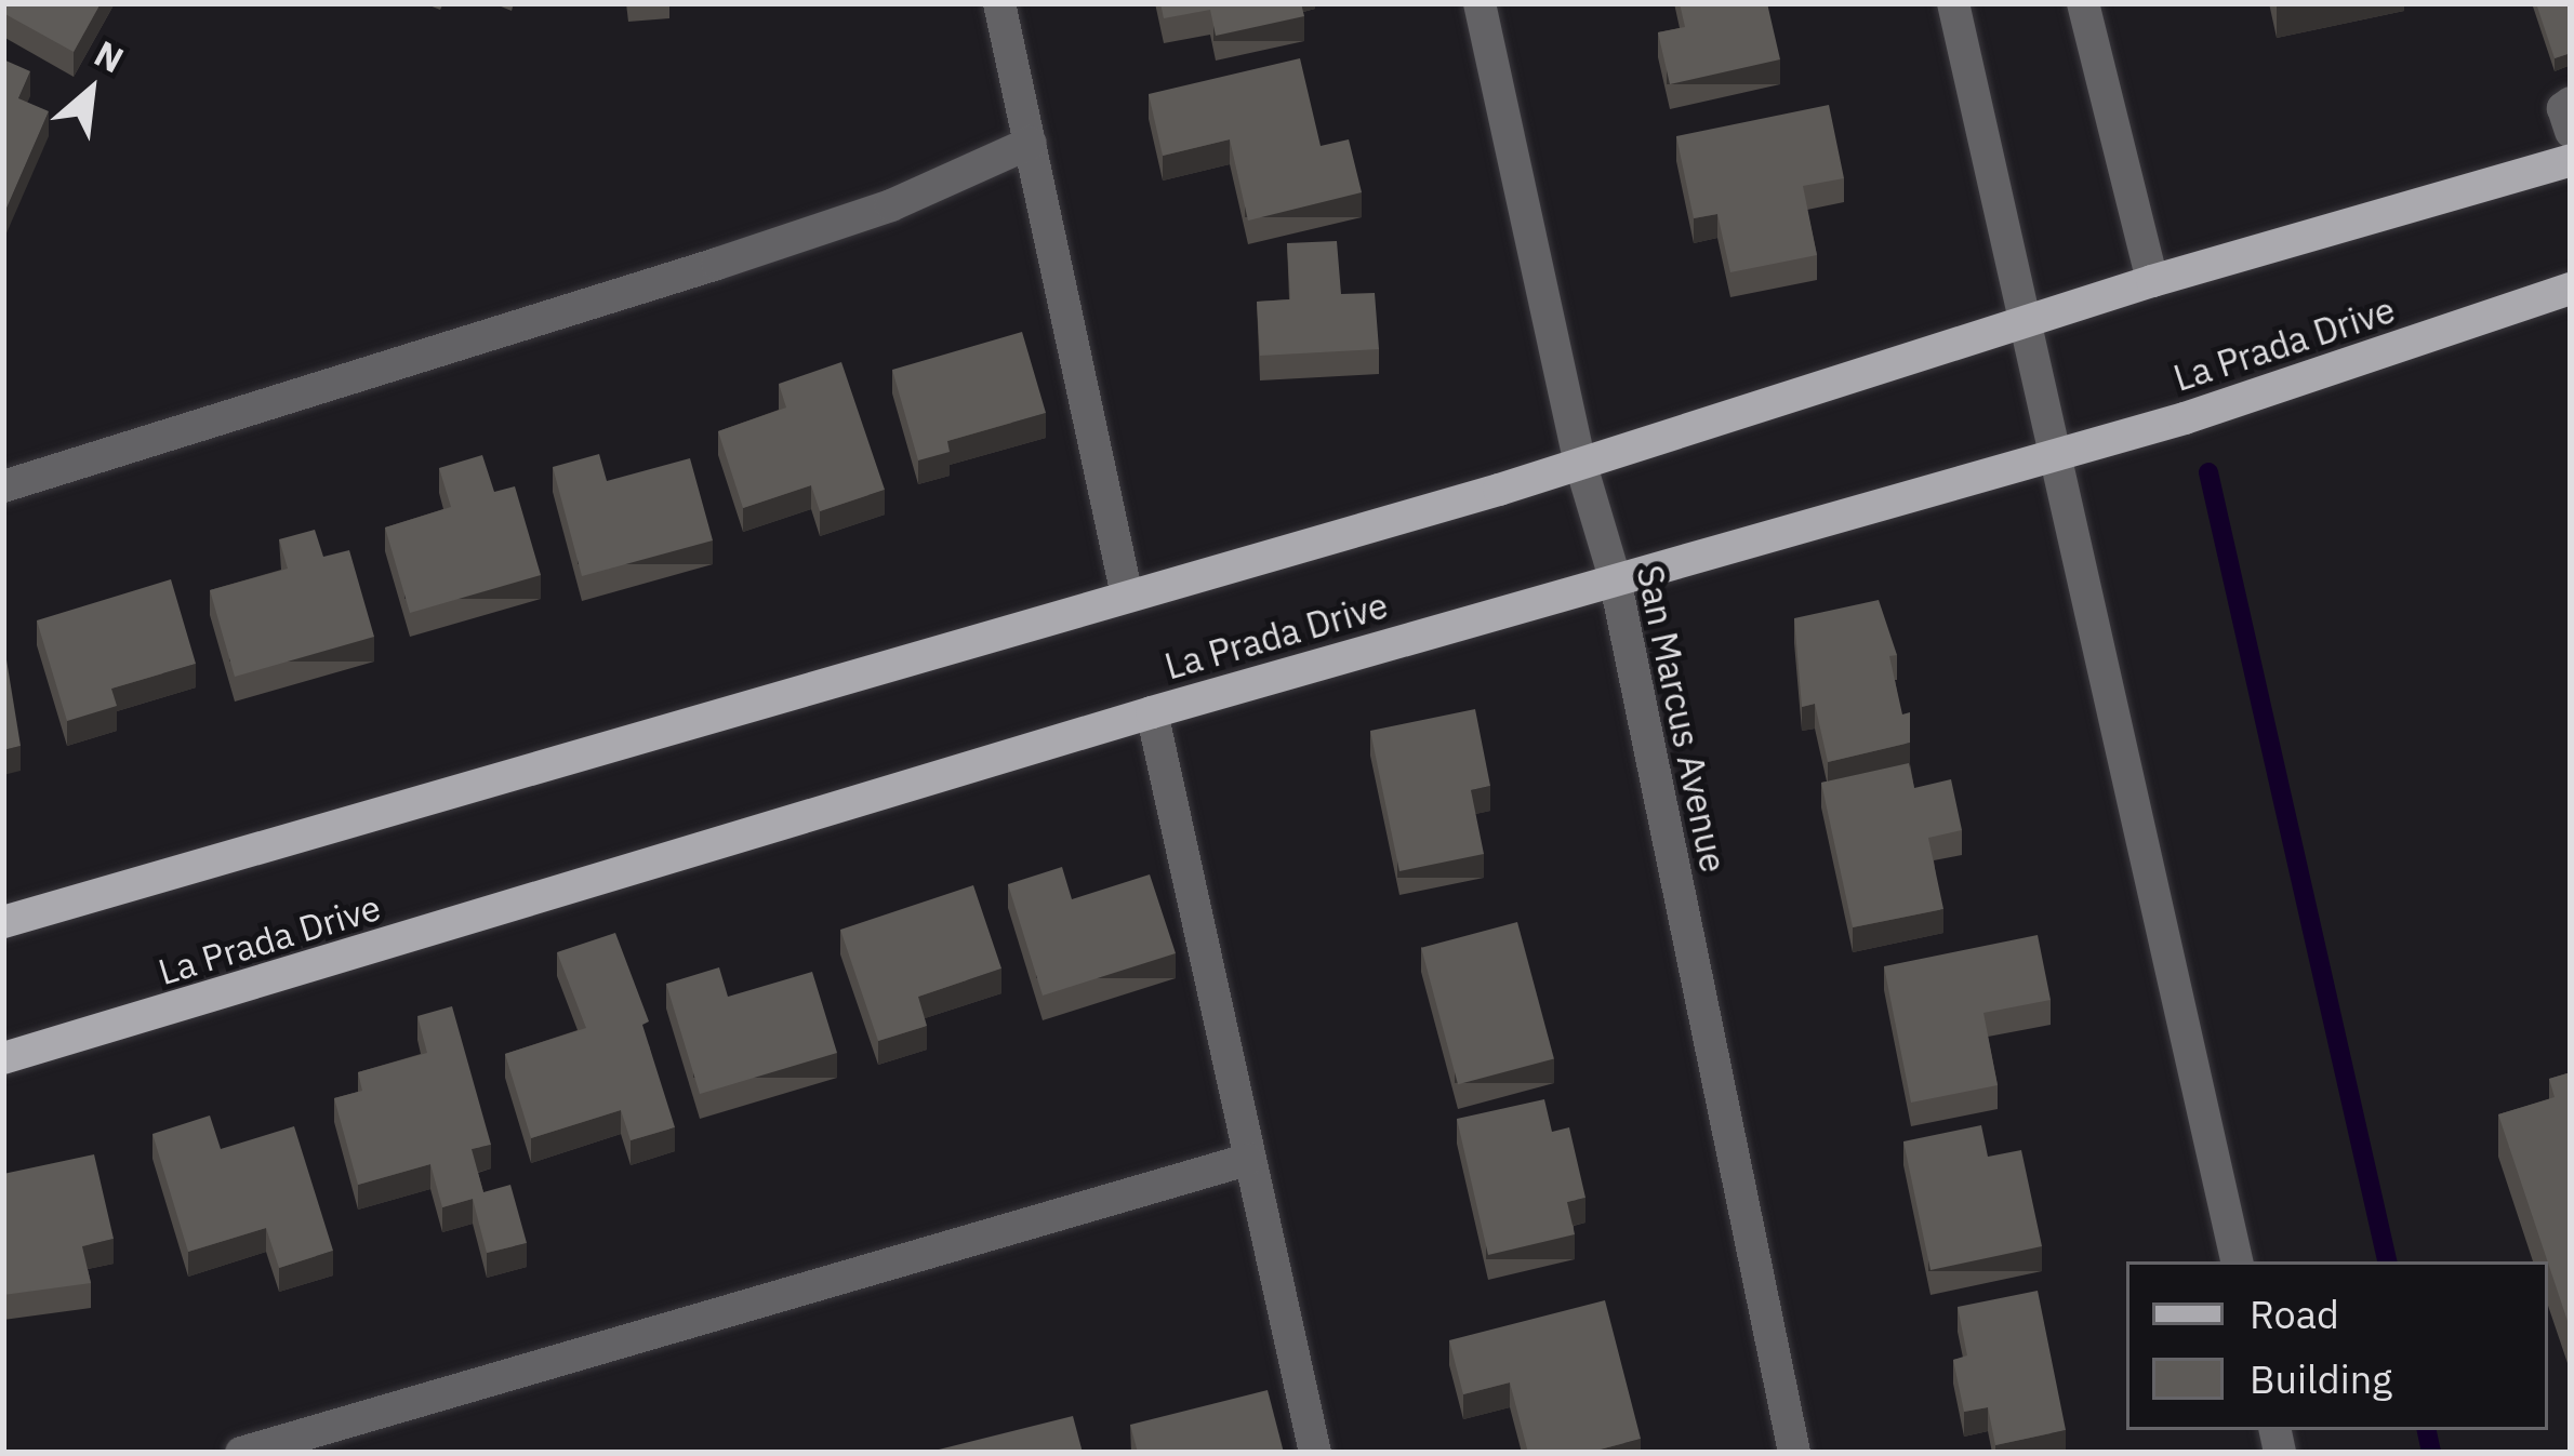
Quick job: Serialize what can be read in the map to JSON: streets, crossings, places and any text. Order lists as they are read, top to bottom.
{
  "streets": {
    "main road": ["La Prada Drive"],
    "street": ["San Marcus Avenue"]
  },
  "crossings": [
    ["La Prada Drive", "San Marcus Avenue"]
  ],
  "legend": ["Road", "Building"],
  "north": "top right"
}
